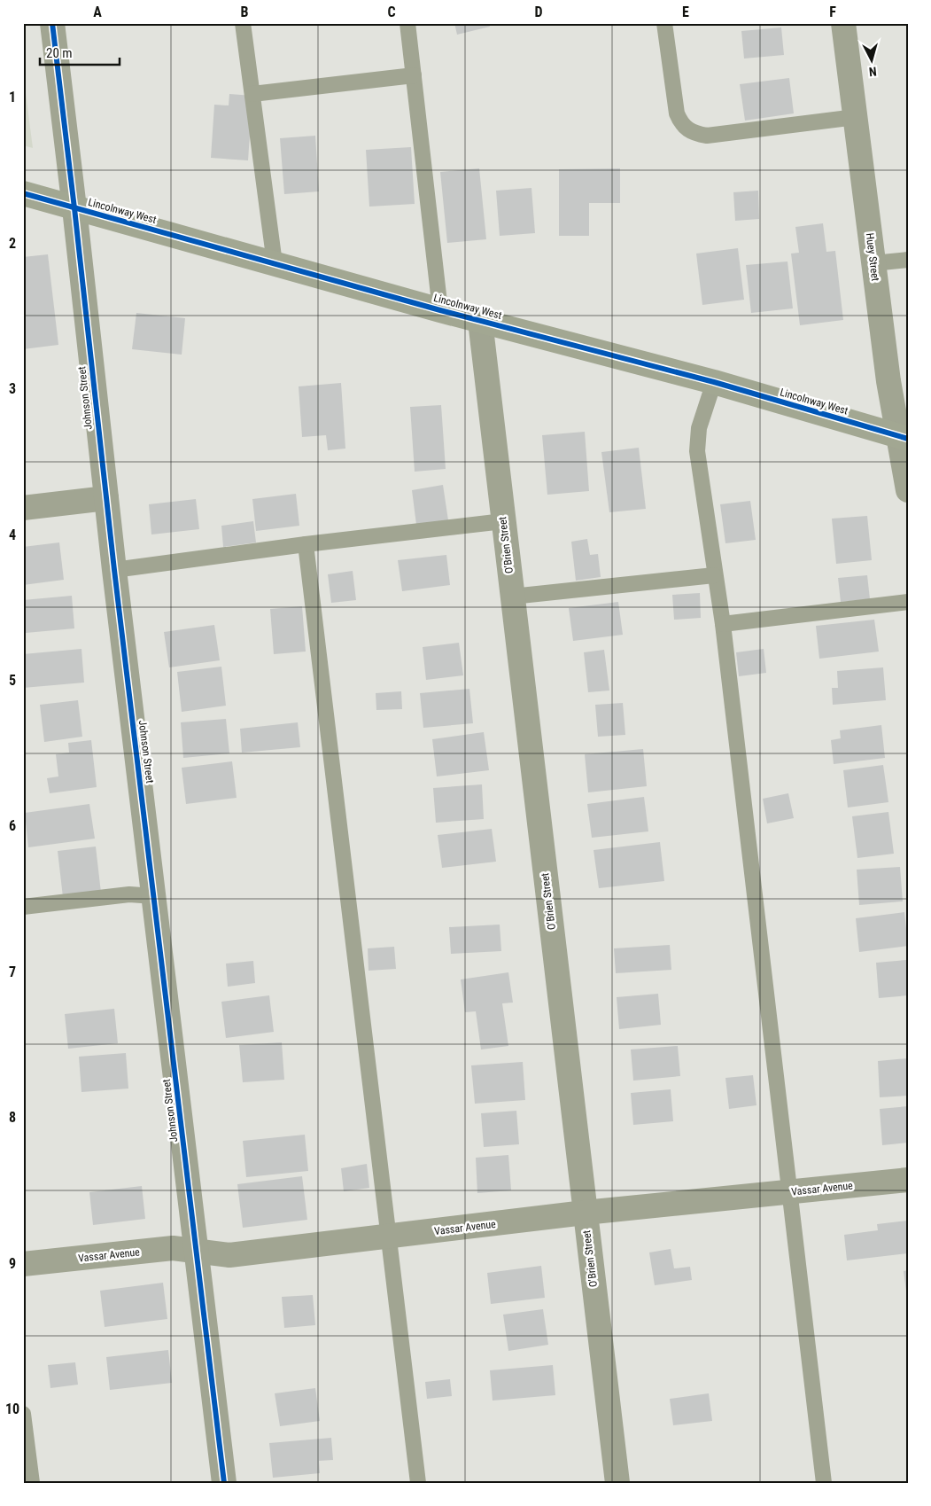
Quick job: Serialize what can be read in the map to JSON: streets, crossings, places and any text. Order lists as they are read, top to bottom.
{
  "streets": {
    "main road": ["Lincolnway West"],
    "street": [
      "Huey Street",
      "Johnson Street",
      "O'Brien Street",
      "Vassar Avenue"
    ]
  },
  "crossings": [
    ["Lincolnway West", "Huey Street"],
    ["Lincolnway West", "Johnson Street"],
    ["Lincolnway West", "O'Brien Street"],
    ["Johnson Street", "Vassar Avenue"],
    ["O'Brien Street", "Vassar Avenue"]
  ],
  "scale_bar": "20 m",
  "north": "bottom",
  "grid": {
    "columns": [
      "A",
      "B",
      "C",
      "D",
      "E",
      "F"
    ],
    "rows": [
      "1",
      "2",
      "3",
      "4",
      "5",
      "6",
      "7",
      "8",
      "9",
      "10"
    ]
  }
}
